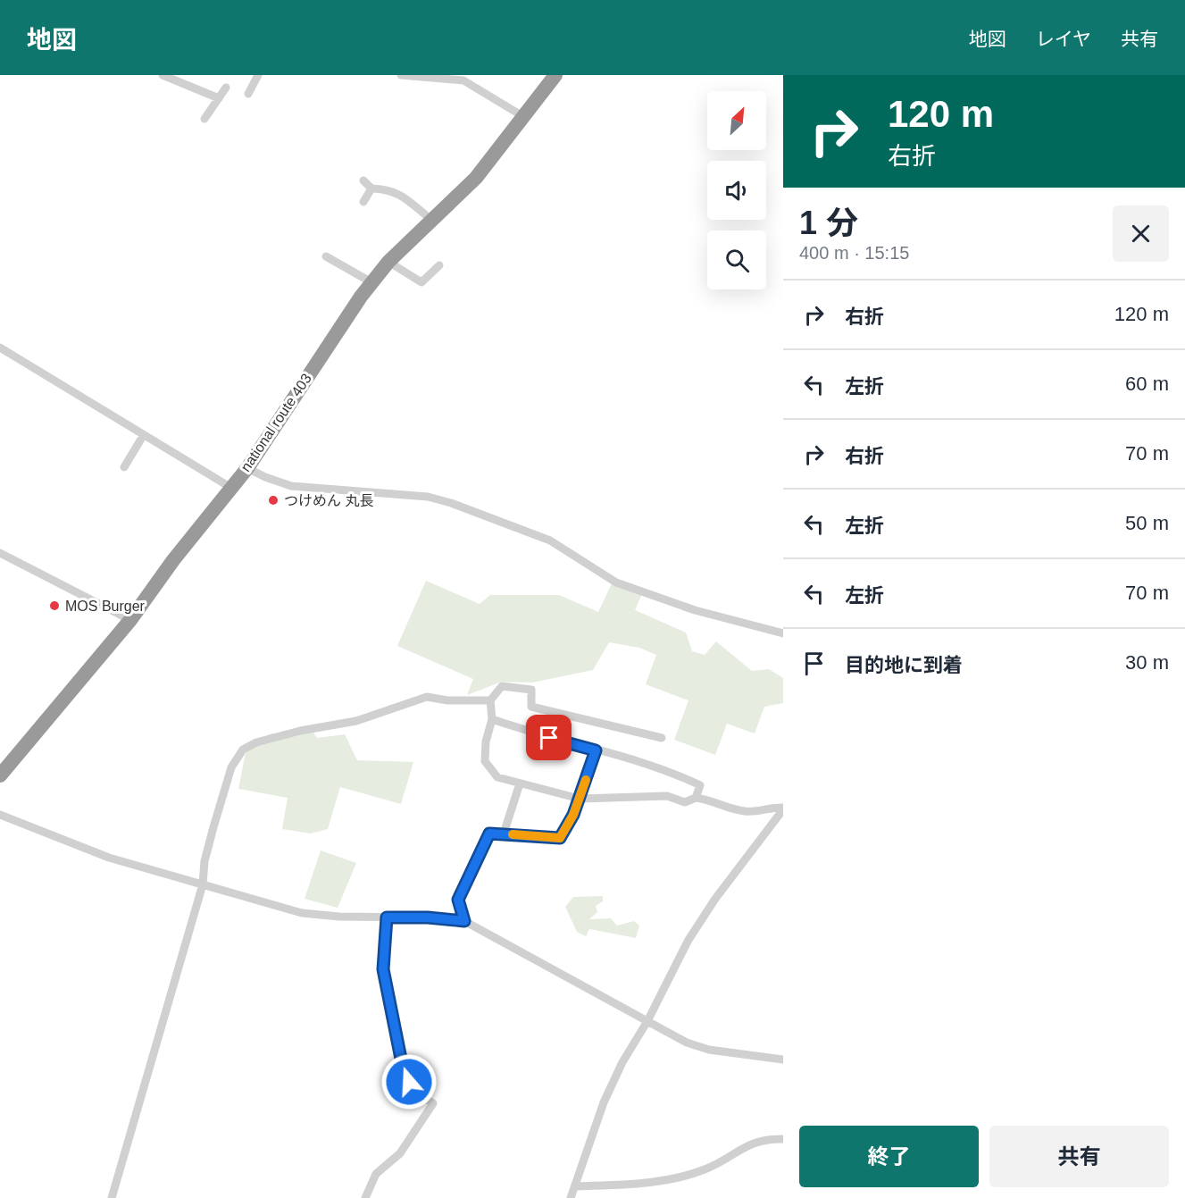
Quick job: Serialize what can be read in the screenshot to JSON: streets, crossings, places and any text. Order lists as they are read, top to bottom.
{
  "streets": {
    "highway": ["national route 403"]
  },
  "places": ["つけめん 丸長", "MOS Burger"],
  "north": "top right",
  "page": {
    "header": "地図",
    "nav": ["地図", "レイヤ", "共有"],
    "turn": ["120 m", "右折"],
    "heading": ["1 分", "400 m · 15:15"],
    "list": [
      {
        "name": "右折",
        "value": "120 m"
      },
      {
        "name": "左折",
        "value": "60 m"
      },
      {
        "name": "右折",
        "value": "70 m"
      },
      {
        "name": "左折",
        "value": "50 m"
      },
      {
        "name": "左折",
        "value": "70 m"
      },
      {
        "name": "目的地に到着",
        "value": "30 m"
      }
    ],
    "buttons": ["終了", "共有"]
  }
}
